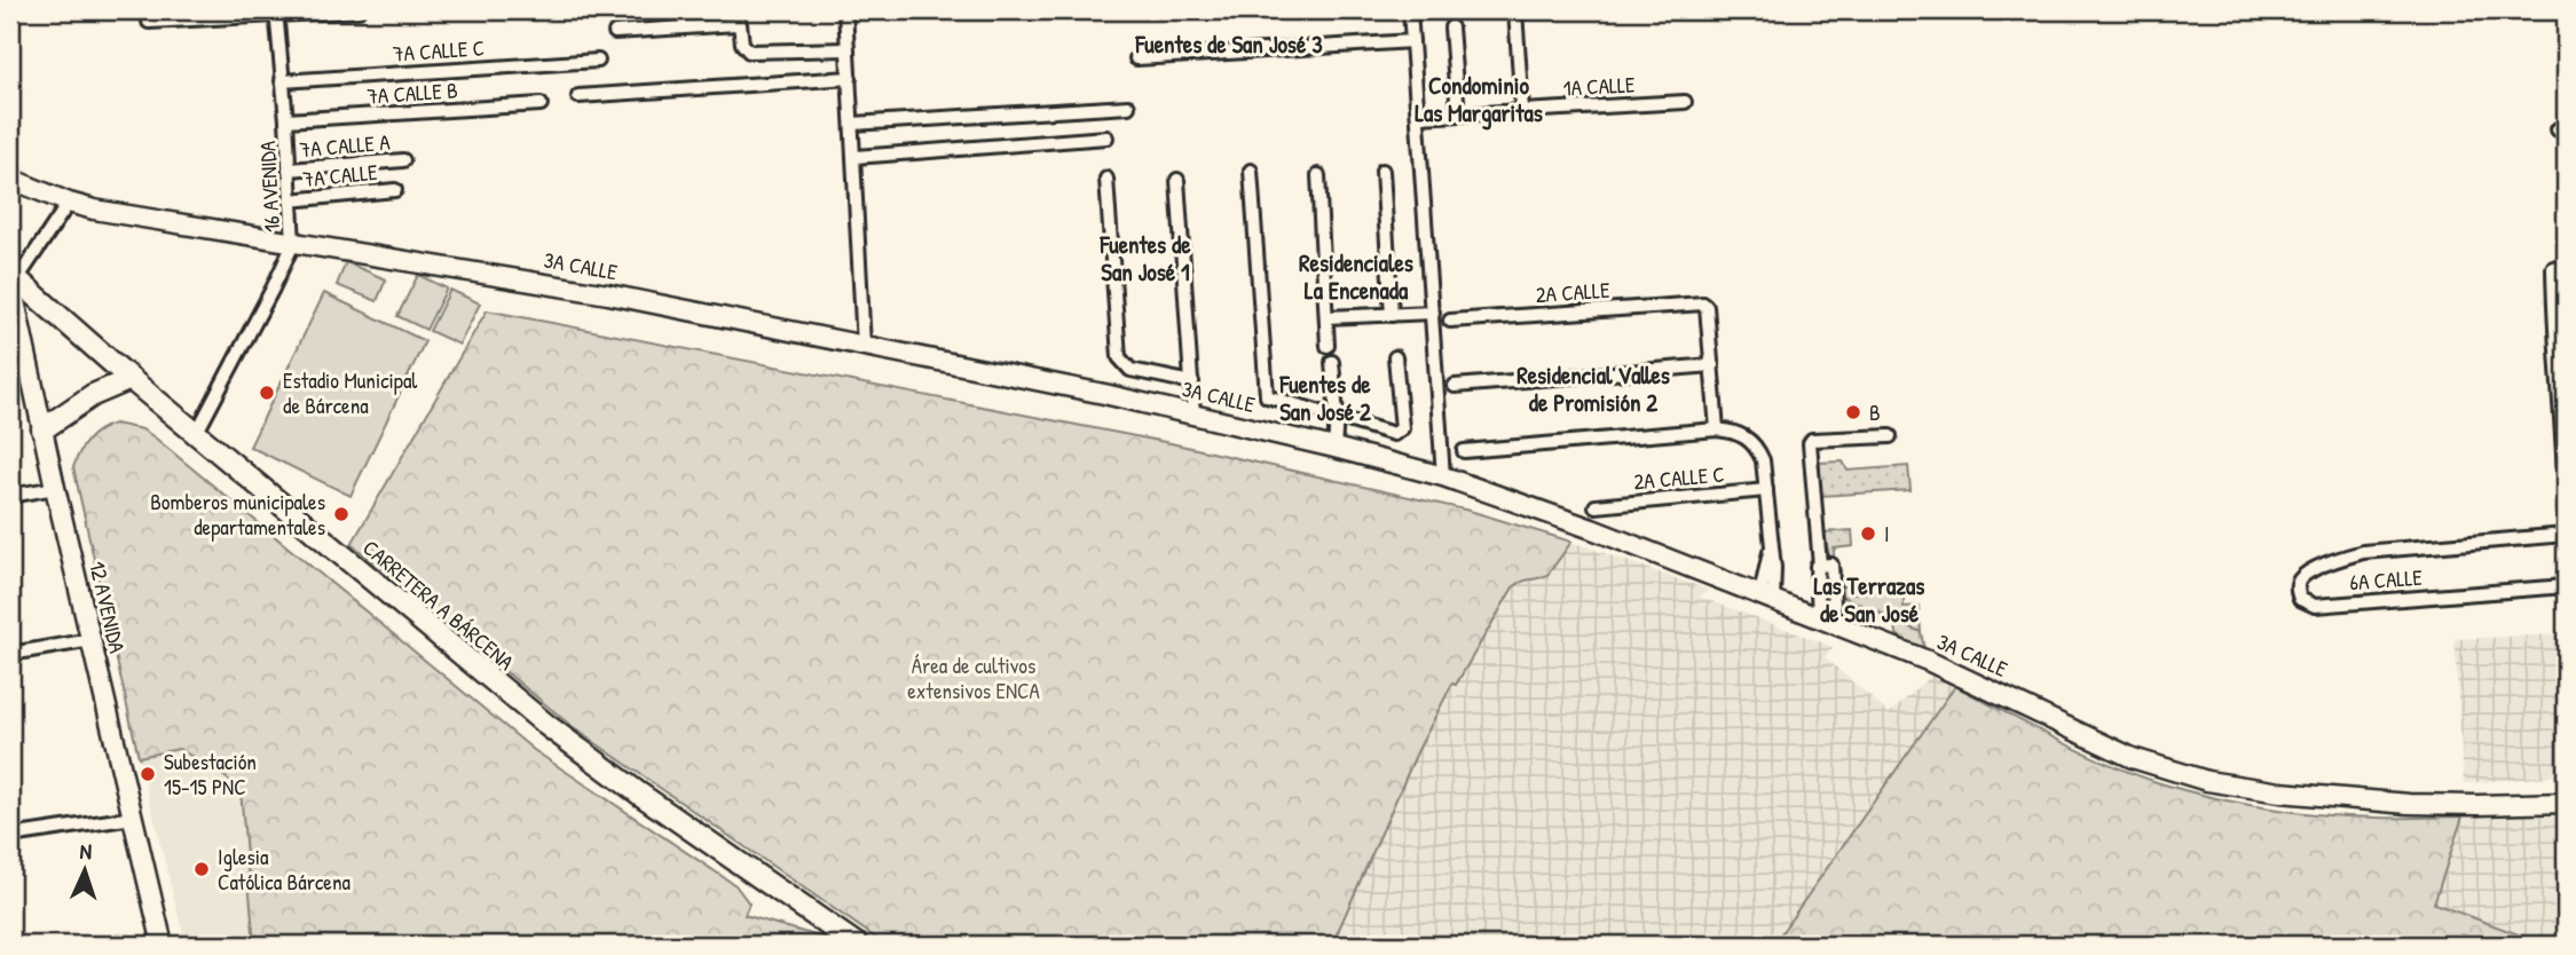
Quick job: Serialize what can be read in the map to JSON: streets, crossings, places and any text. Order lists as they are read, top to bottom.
{
  "streets": {
    "main road": ["3A CALLE", "CARRETERA A BÁRCENA", "12 AVENIDA"],
    "street": [
      "7A CALLE C",
      "1A CALLE",
      "7A CALLE B",
      "7A CALLE A",
      "7A CALLE",
      "16 AVENIDA",
      "2A CALLE",
      "2A CALLE C",
      "6A CALLE"
    ]
  },
  "crossings": [
    ["7A CALLE C", "16 AVENIDA"],
    ["7A CALLE B", "16 AVENIDA"],
    ["7A CALLE A", "16 AVENIDA"],
    ["7A CALLE", "16 AVENIDA"],
    ["16 AVENIDA", "3A CALLE"],
    ["16 AVENIDA", "CARRETERA A BÁRCENA"],
    ["CARRETERA A BÁRCENA", "12 AVENIDA"]
  ],
  "districts": [
    "Fuentes de San José 3",
    "Condominio Las Margaritas",
    "Fuentes de San José 1",
    "Residenciales La Encenada",
    "Residencial Valles de Promisión 2",
    "Fuentes de San José 2",
    "Las Terrazas de San José"
  ],
  "parks": ["Área de cultivos extensivos ENCA"],
  "places": [
    "Estadio Municipal de Bárcena",
    "B",
    "Bomberos municipales departamentales",
    "I",
    "Subestación 15-15 PNC",
    "Iglesia Católica Bárcena"
  ],
  "north": "top"
}
